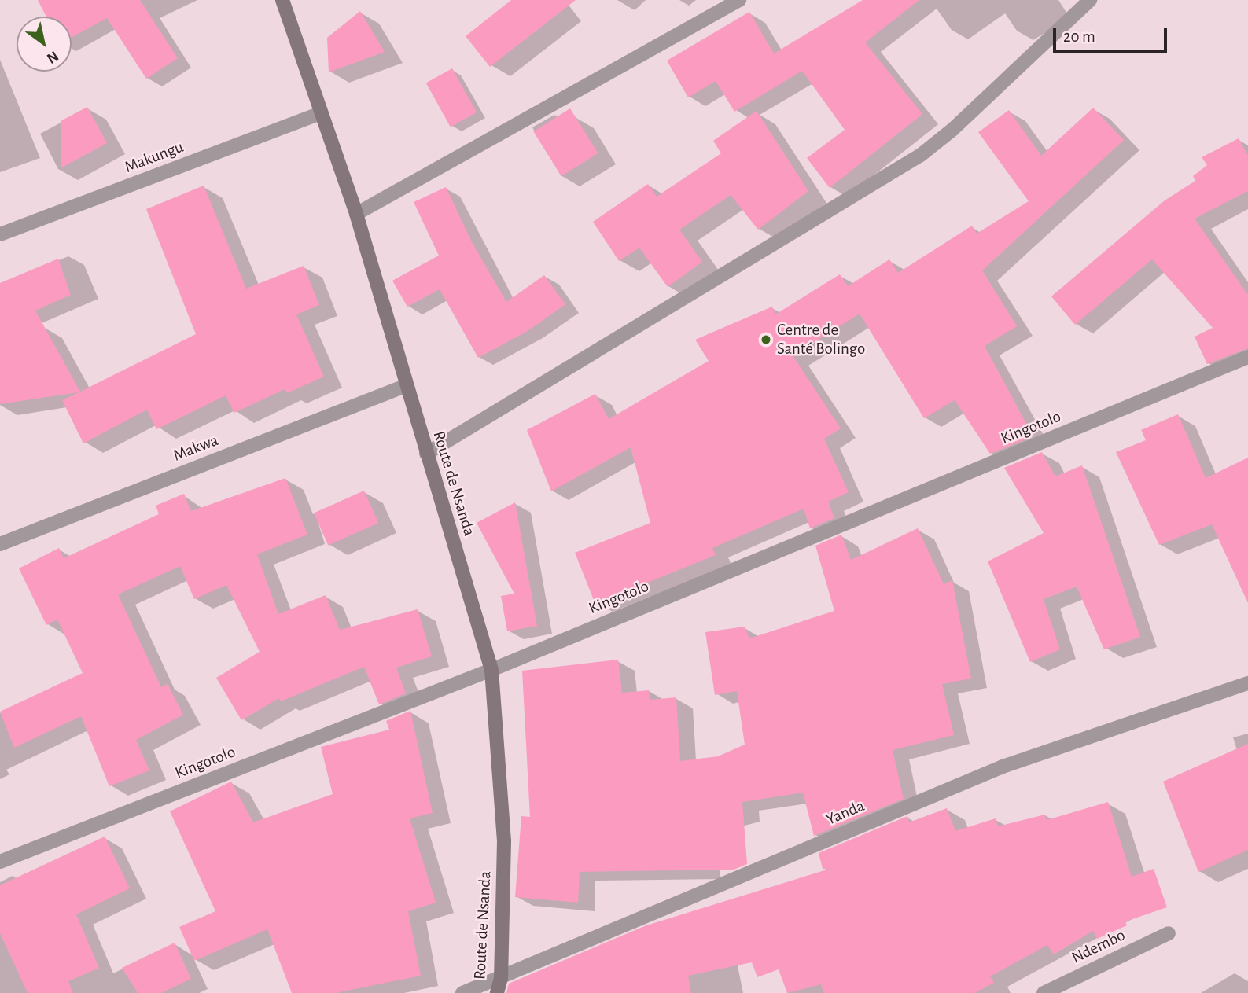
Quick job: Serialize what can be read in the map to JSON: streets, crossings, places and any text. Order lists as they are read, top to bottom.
{
  "streets": {
    "street": [
      "Makungu",
      "Kingotolo",
      "Makwa",
      "Route de Nsanda",
      "Yanda",
      "Ndembo"
    ]
  },
  "crossings": [
    ["Makungu", "Route de Nsanda"],
    ["Kingotolo", "Route de Nsanda"],
    ["Makwa", "Route de Nsanda"],
    ["Route de Nsanda", "Yanda"]
  ],
  "places": ["Centre de Santé Bolingo"],
  "scale_bar": "20 m",
  "north": "bottom right"
}
